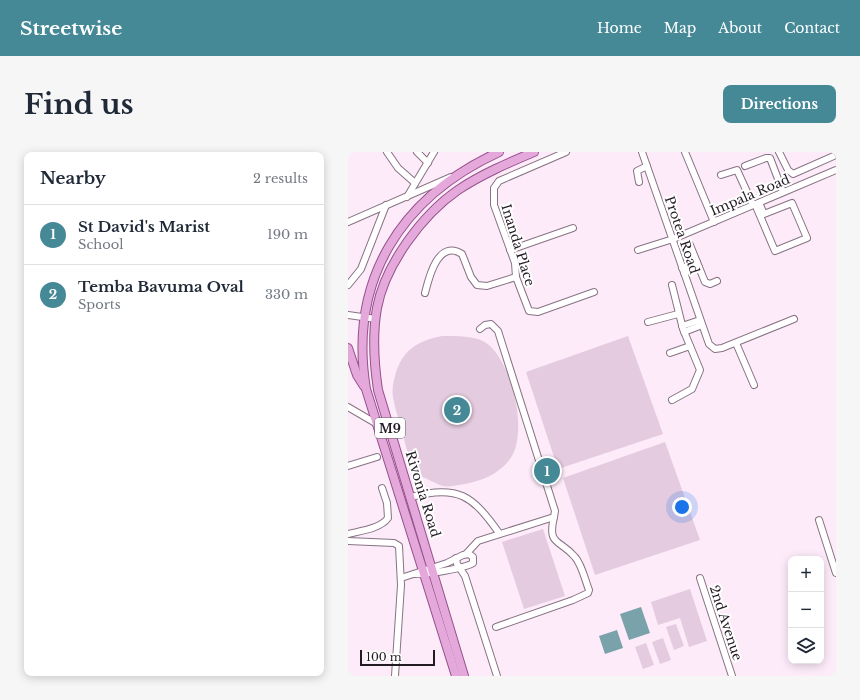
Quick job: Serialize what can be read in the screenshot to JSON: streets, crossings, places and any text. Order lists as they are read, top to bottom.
{
  "streets": {
    "main road": ["M9", "Rivonia Road"],
    "street": [
      "Impala Road",
      "Protea Road",
      "Inanda Place",
      "2nd Avenue"
    ]
  },
  "crossings": [
    ["Impala Road", "Protea Road"]
  ],
  "scale_bar": "100 m",
  "page": {
    "header": "Streetwise",
    "nav": [
      "Home",
      "Map",
      "About",
      "Contact"
    ],
    "buttons": "Directions",
    "title": "Find us",
    "heading": ["Nearby", "2 results"],
    "list": [
      {
        "mark": "1",
        "name": "St David's Marist",
        "note": "School",
        "value": "190 m"
      },
      {
        "mark": "2",
        "name": "Temba Bavuma Oval",
        "note": "Sports",
        "value": "330 m"
      }
    ],
    "pins": ["2", "1"],
    "map_buttons": ["+", "−"],
    "scale": "100 m"
  }
}
